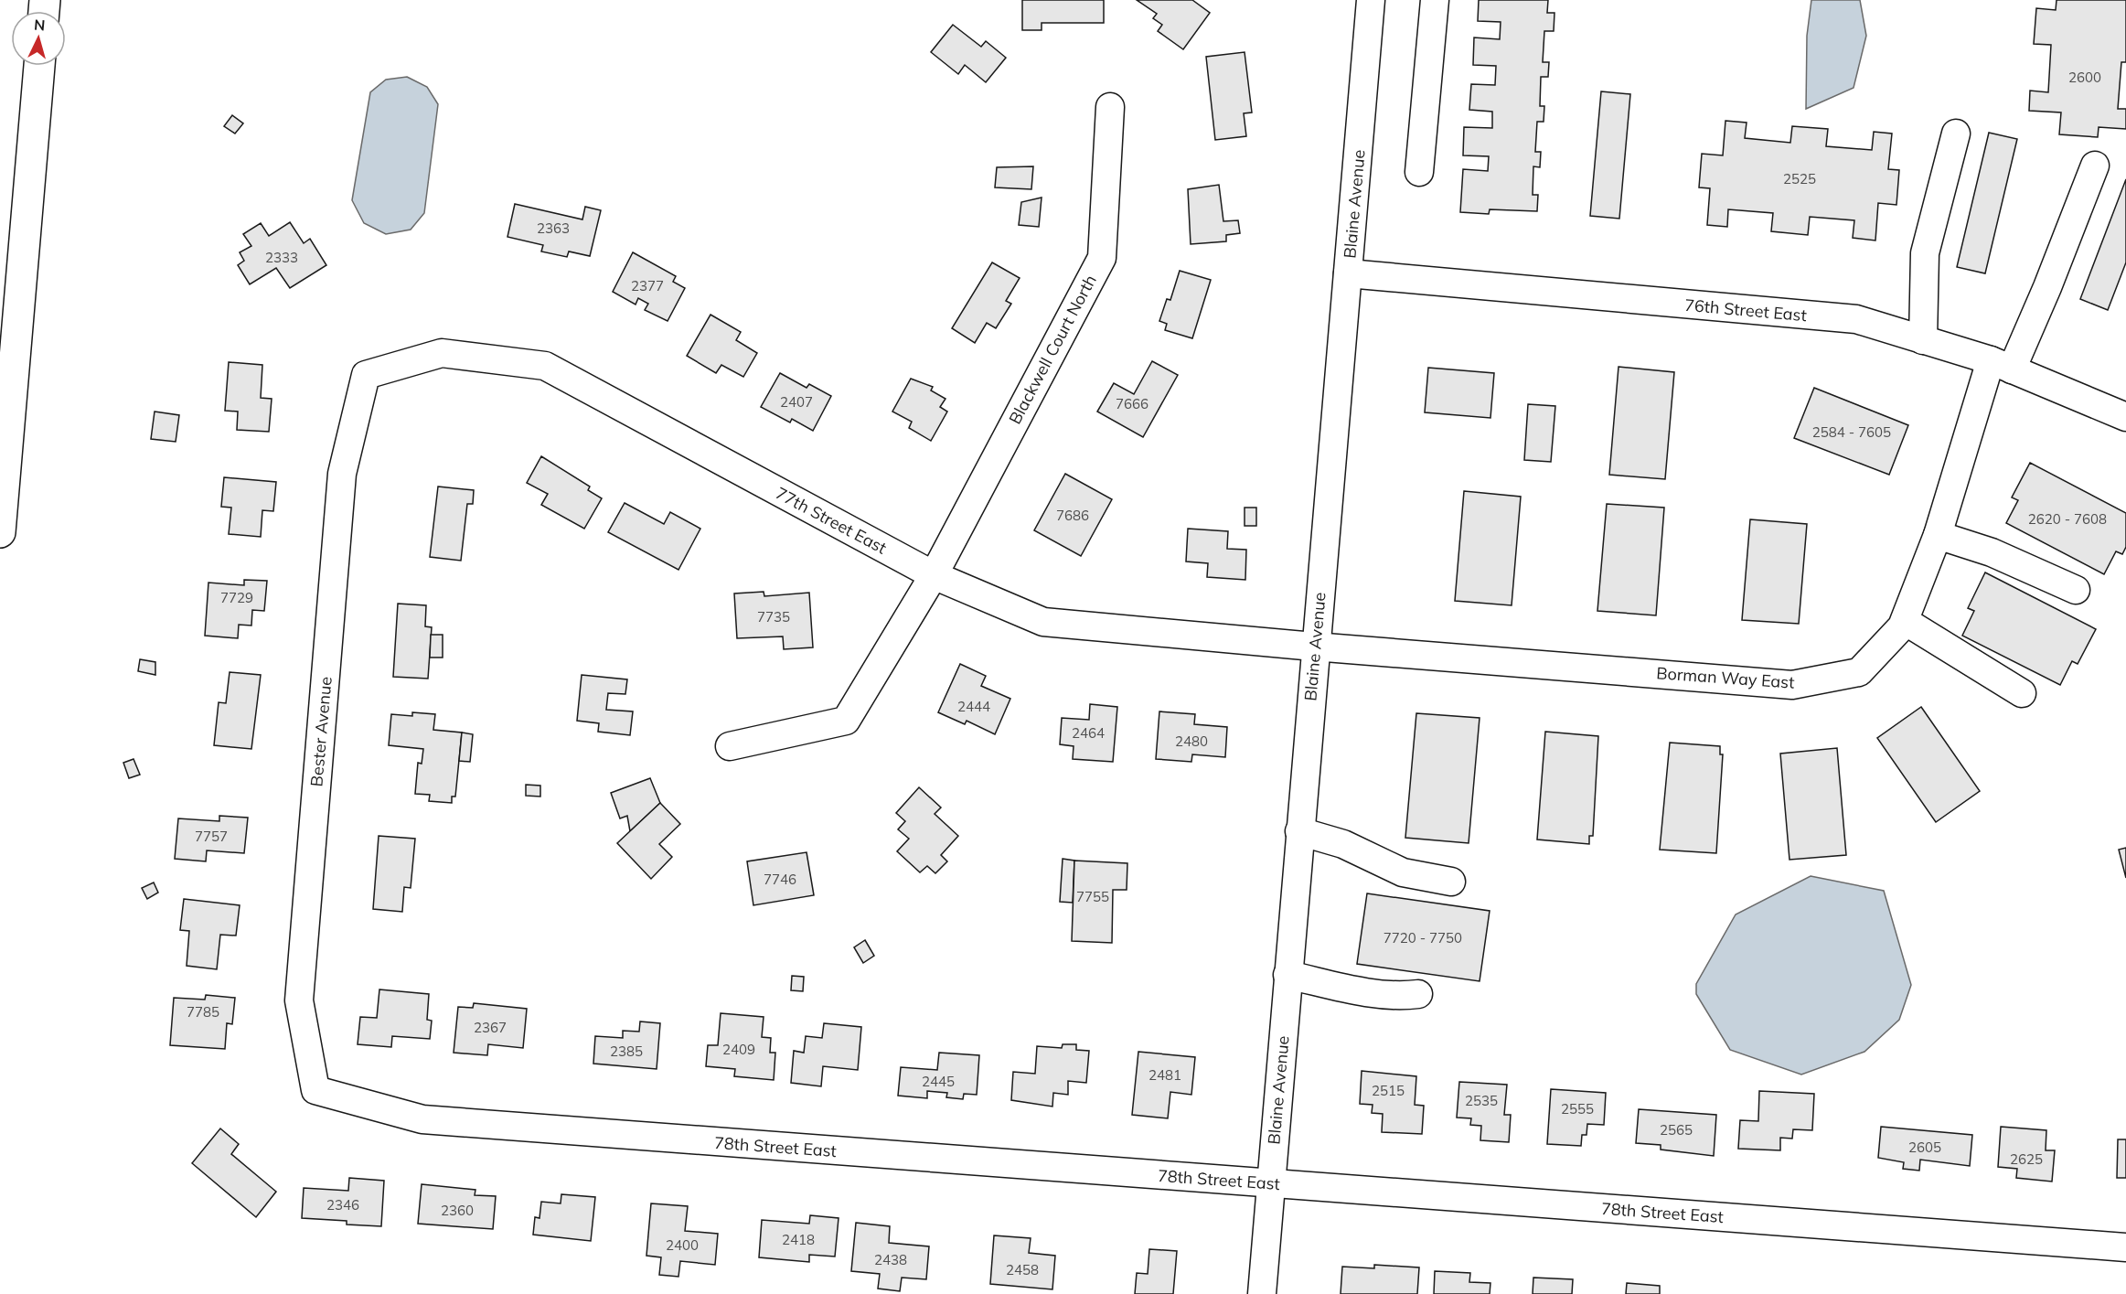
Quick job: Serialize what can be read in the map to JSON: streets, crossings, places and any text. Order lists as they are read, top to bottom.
{
  "streets": {
    "street": [
      "Blaine Avenue",
      "76th Street East",
      "Blackwell Court North",
      "77th Street East",
      "Borman Way East",
      "Bester Avenue",
      "78th Street East"
    ]
  },
  "crossings": [
    ["Blaine Avenue", "76th Street East"],
    ["Blaine Avenue", "77th Street East"],
    ["Blaine Avenue", "Borman Way East"],
    ["Blaine Avenue", "78th Street East"],
    ["76th Street East", "Borman Way East"],
    ["Blackwell Court North", "77th Street East"],
    ["77th Street East", "Borman Way East"],
    ["77th Street East", "Bester Avenue"],
    ["Bester Avenue", "78th Street East"]
  ],
  "house_numbers": [
    "2600",
    "2525",
    "2363",
    "2333",
    "2377",
    "2407",
    "7666",
    "2584 - 7605",
    "7686",
    "2620 - 7608",
    "7729",
    "7735",
    "2444",
    "2464",
    "2480",
    "7757",
    "7746",
    "7755",
    "7720 - 7750",
    "7785",
    "2367",
    "2409",
    "2385",
    "2481",
    "2445",
    "2515",
    "2535",
    "2555",
    "2565",
    "2605",
    "2625",
    "2346",
    "2360",
    "2418",
    "2400",
    "2438",
    "2458"
  ],
  "north": "top"
}
